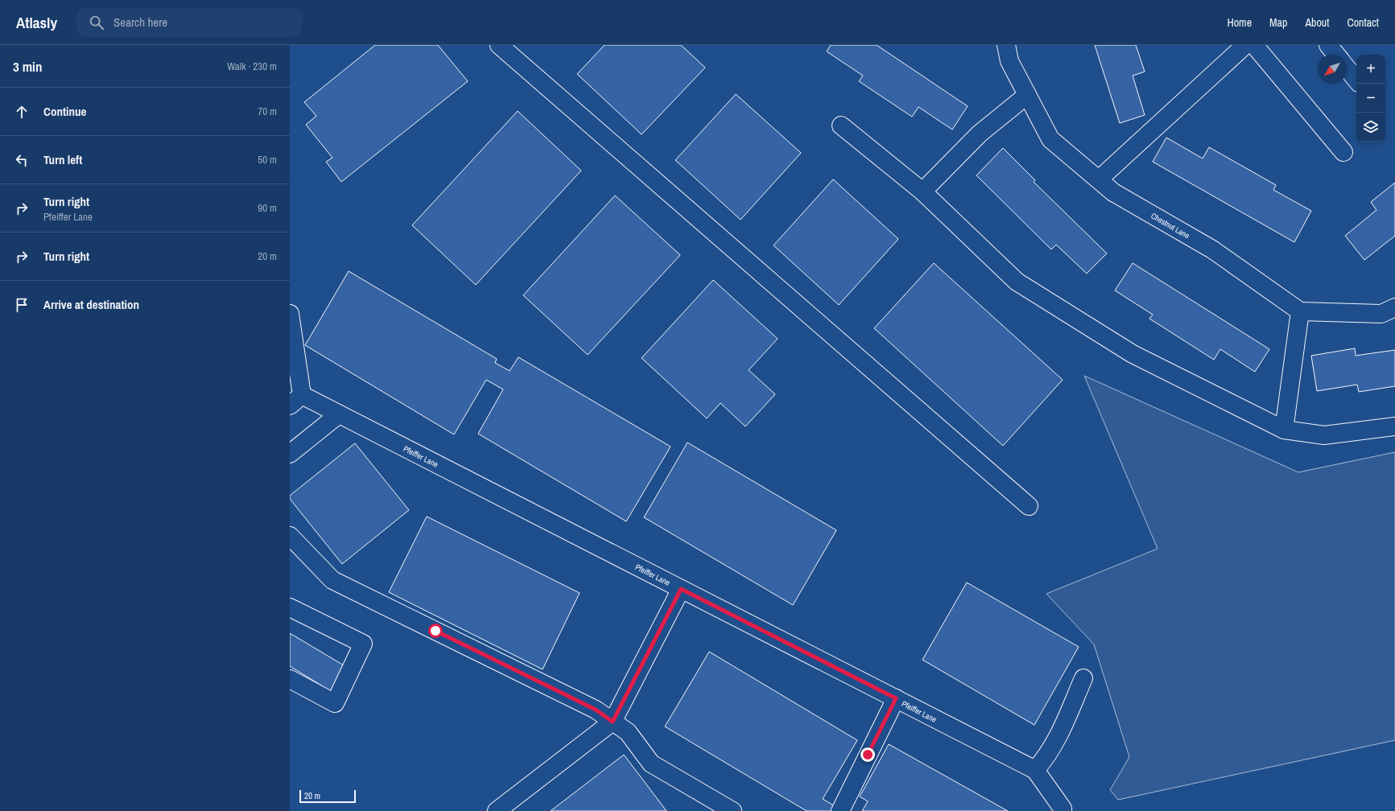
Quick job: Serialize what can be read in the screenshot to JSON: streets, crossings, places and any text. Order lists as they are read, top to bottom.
{
  "streets": {
    "street": ["Chestnut Lane", "Pfeiffer Lane"]
  },
  "scale_bar": "20 m",
  "north": "bottom left",
  "page": {
    "header": "Atlasly",
    "search": "Search here",
    "nav": [
      "Home",
      "Map",
      "About",
      "Contact"
    ],
    "heading": ["3 min", "Walk · 230 m"],
    "map_buttons": ["+", "−"],
    "list": [
      ["Continue", "70 m"],
      ["Turn left", "50 m"],
      ["Turn right", "Pfeiffer Lane", "90 m"],
      ["Turn right", "20 m"],
      "Arrive at destination"
    ],
    "scale": "20 m"
  }
}
